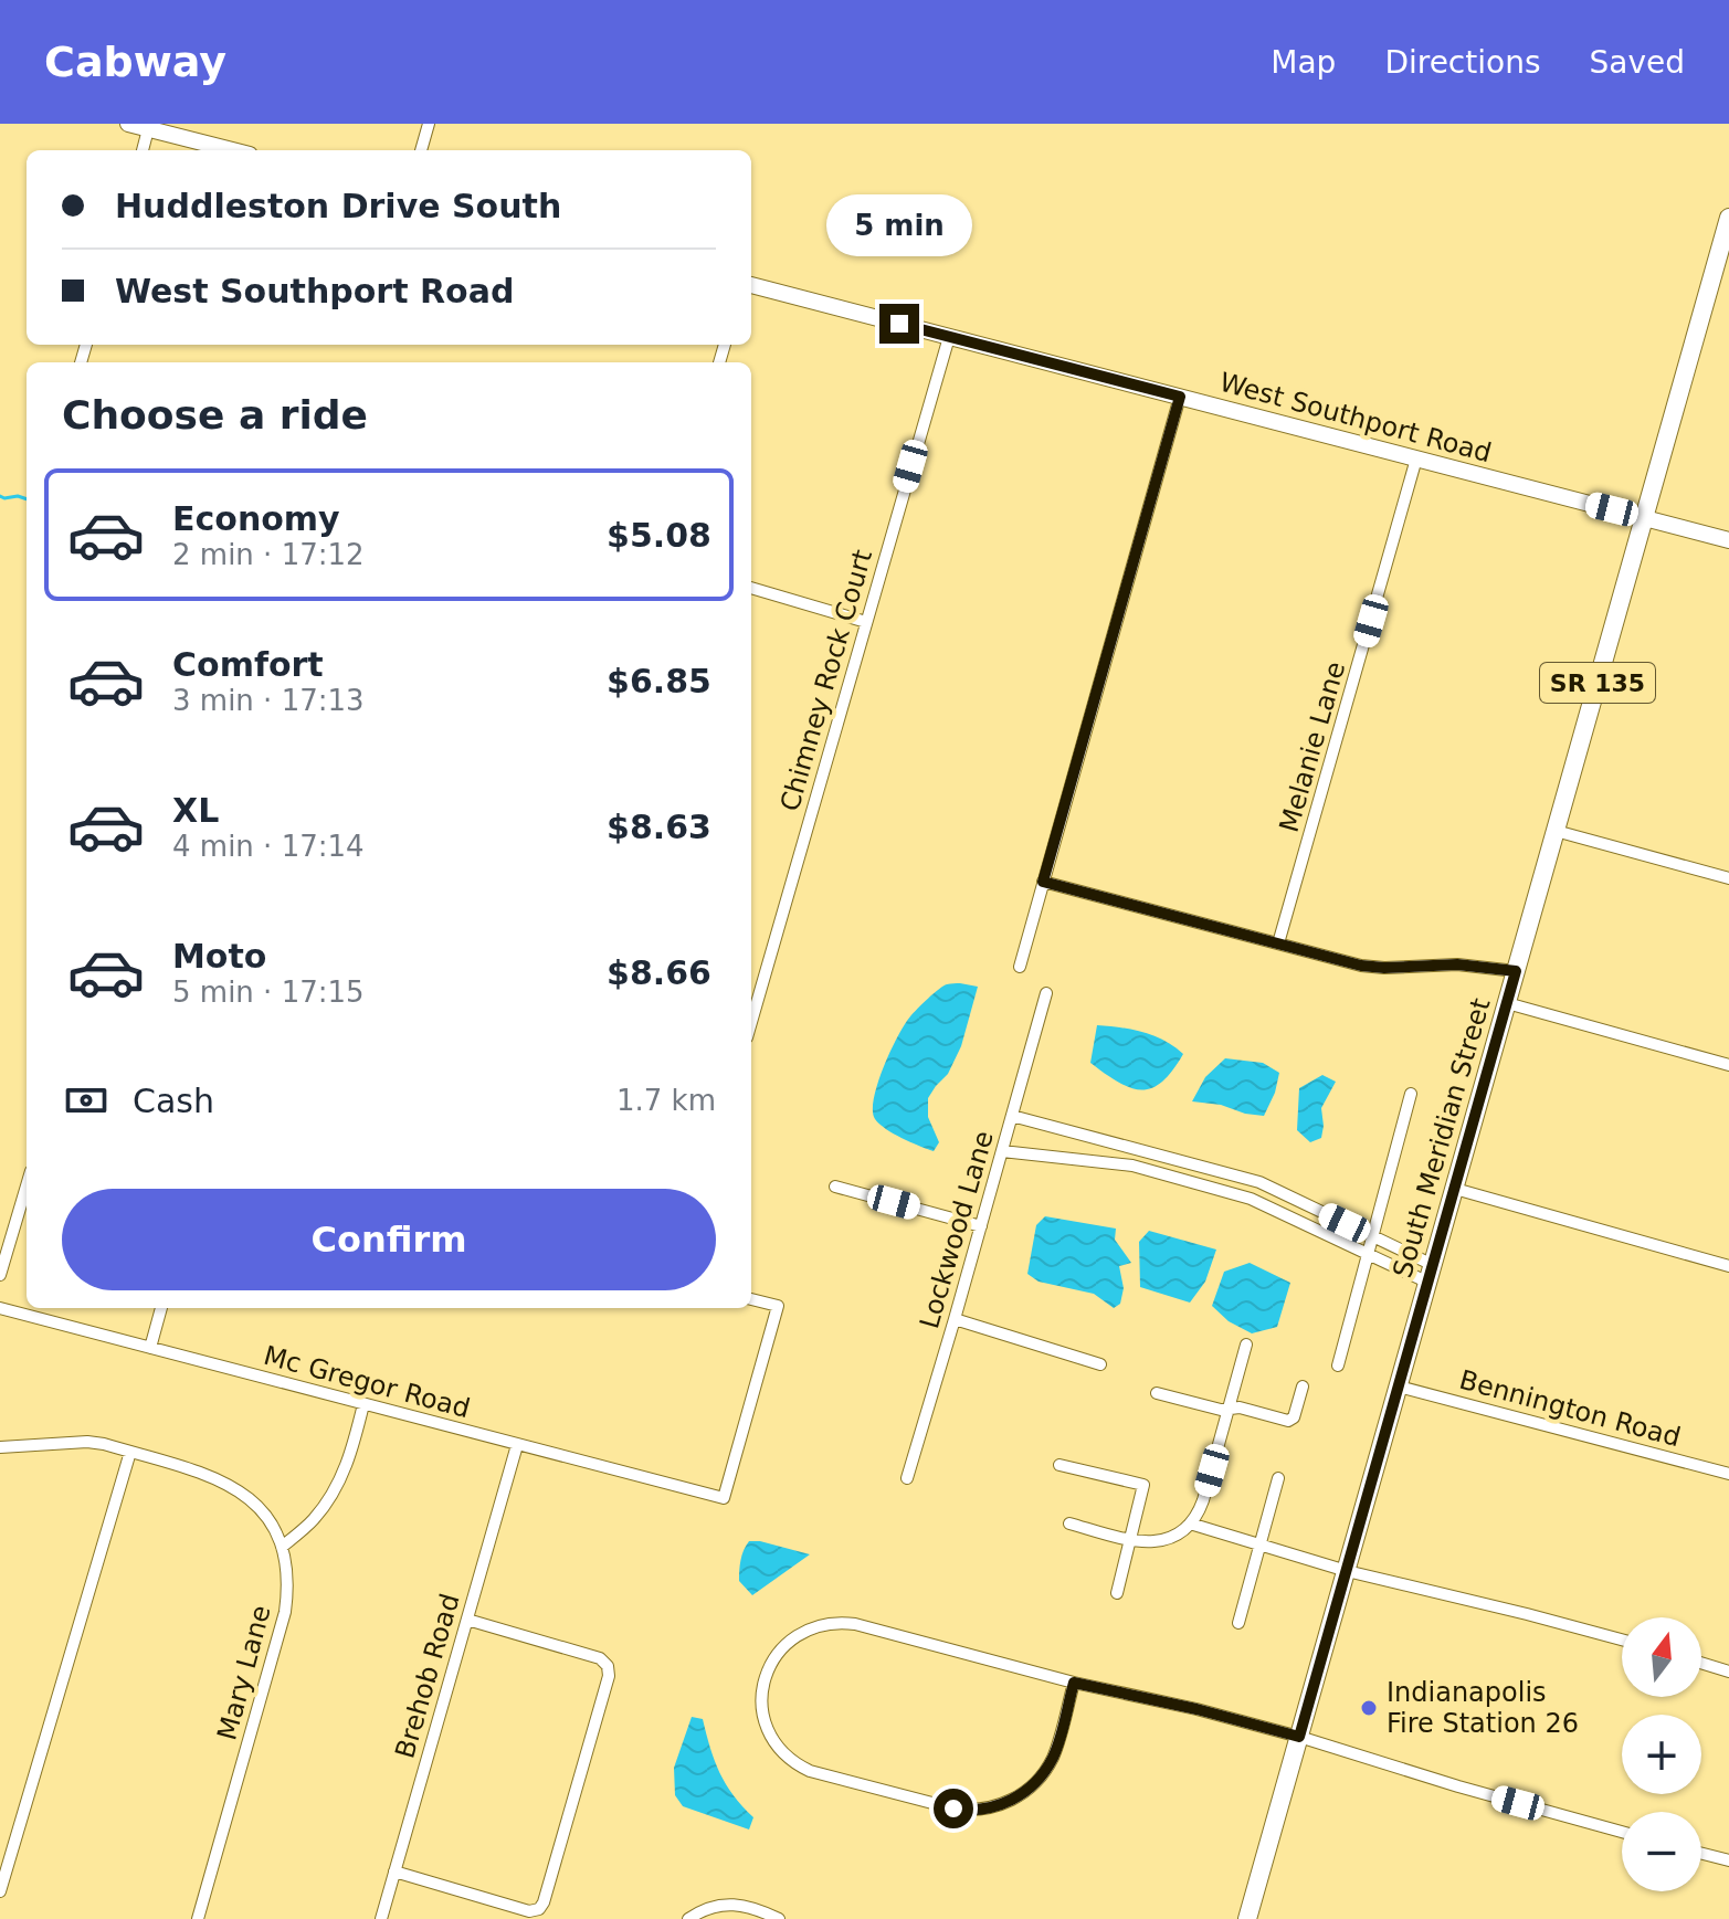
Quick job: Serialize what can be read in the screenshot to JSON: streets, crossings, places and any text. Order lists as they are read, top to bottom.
{
  "streets": {
    "main road": ["West Southport Road", "SR 135", "South Meridian Street"],
    "street": [
      "Chimney Rock Court",
      "Melanie Lane",
      "Lockwood Lane",
      "Mc Gregor Road",
      "Bennington Road",
      "Mary Lane",
      "Brehob Road"
    ]
  },
  "crossings": [
    ["West Southport Road", "Chimney Rock Court"],
    ["West Southport Road", "Melanie Lane"],
    ["West Southport Road", "South Meridian Street"],
    ["South Meridian Street", "Bennington Road"],
    ["Mc Gregor Road", "Brehob Road"]
  ],
  "places": ["Indianapolis Fire Station 26"],
  "north": "top",
  "page": {
    "header": "Cabway",
    "nav": ["Map", "Directions", "Saved"],
    "banner": ["Huddleston Drive South", "West Southport Road"],
    "bubble": "5 min",
    "heading": "Choose a ride",
    "list": [
      {
        "name": "Economy",
        "note": "2 min · 17:12",
        "value": "$5.08"
      },
      {
        "name": "Comfort",
        "note": "3 min · 17:13",
        "value": "$6.85"
      },
      {
        "name": "XL",
        "note": "4 min · 17:14",
        "value": "$8.63"
      },
      {
        "name": "Moto",
        "note": "5 min · 17:15",
        "value": "$8.66"
      }
    ],
    "pay": ["Cash", "1.7 km"],
    "buttons": "Confirm",
    "map_buttons": ["+", "−"]
  }
}
